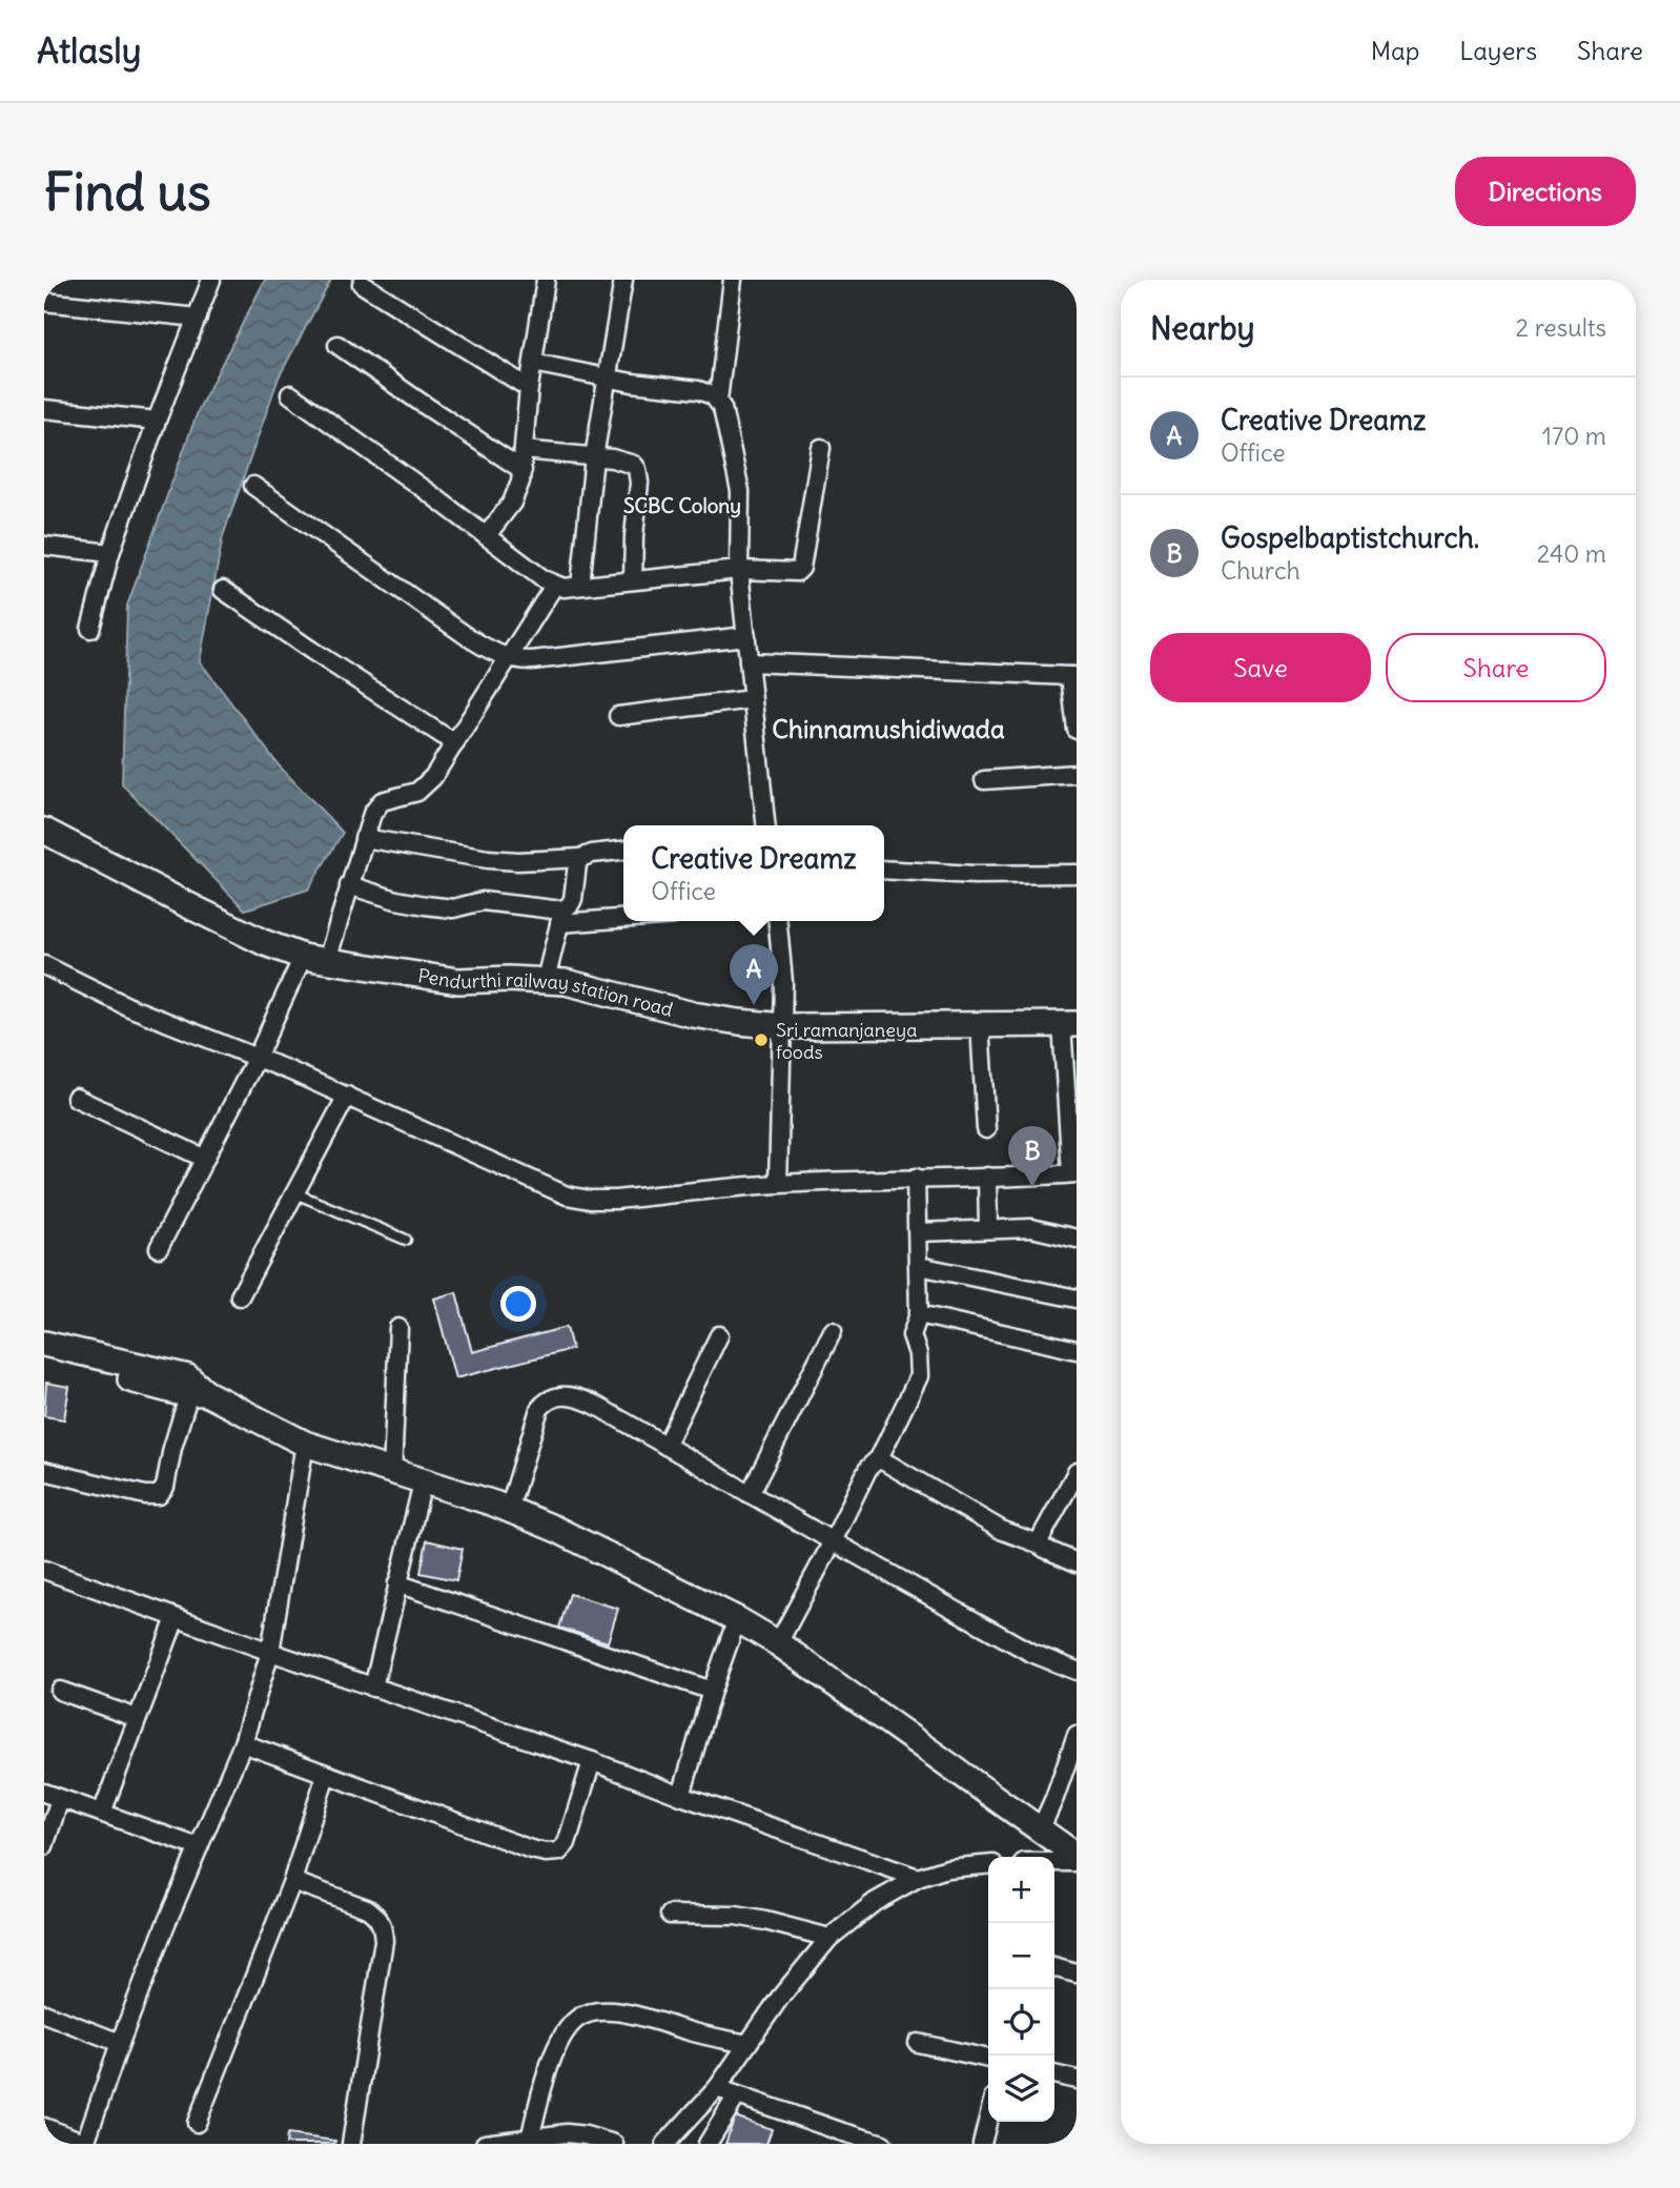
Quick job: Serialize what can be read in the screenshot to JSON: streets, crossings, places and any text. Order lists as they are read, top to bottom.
{
  "streets": {
    "street": ["Pendurthi railway station road"]
  },
  "districts": ["SCBC Colony", "Chinnamushidiwada"],
  "places": ["Sri ramanjaneya foods"],
  "page": {
    "header": "Atlasly",
    "nav": ["Map", "Layers", "Share"],
    "buttons": [
      "Directions",
      ["Save", "Share"]
    ],
    "title": "Find us",
    "heading": ["Nearby", "2 results"],
    "list": [
      {
        "mark": "A",
        "name": "Creative Dreamz",
        "note": "Office",
        "value": "170 m"
      },
      {
        "mark": "B",
        "name": "Gospelbaptistchurch.",
        "note": "Church",
        "value": "240 m"
      }
    ],
    "popup": ["Creative Dreamz", "Office"],
    "pins": ["A", "B"],
    "map_buttons": ["+", "−"]
  }
}
